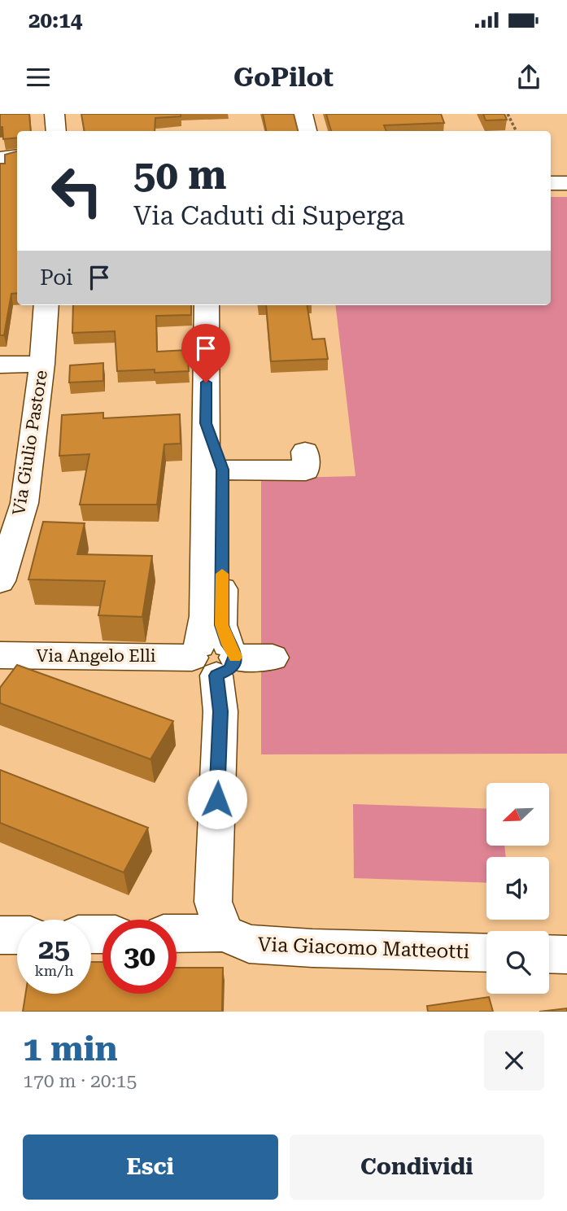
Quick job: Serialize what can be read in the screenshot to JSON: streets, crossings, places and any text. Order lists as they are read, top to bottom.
{
  "streets": {
    "street": ["Via Giulio Pastore", "Via Angelo Elli", "Via Giacomo Matteotti"]
  },
  "north": "bottom left",
  "page": {
    "status": "20:14",
    "header": "GoPilot",
    "turn": ["50 m", "Via Caduti di Superga"],
    "then": "Poi",
    "speed": "25 km/h",
    "limit": "30",
    "heading": ["1 min", "170 m · 20:15"],
    "buttons": ["Esci", "Condividi"]
  }
}
